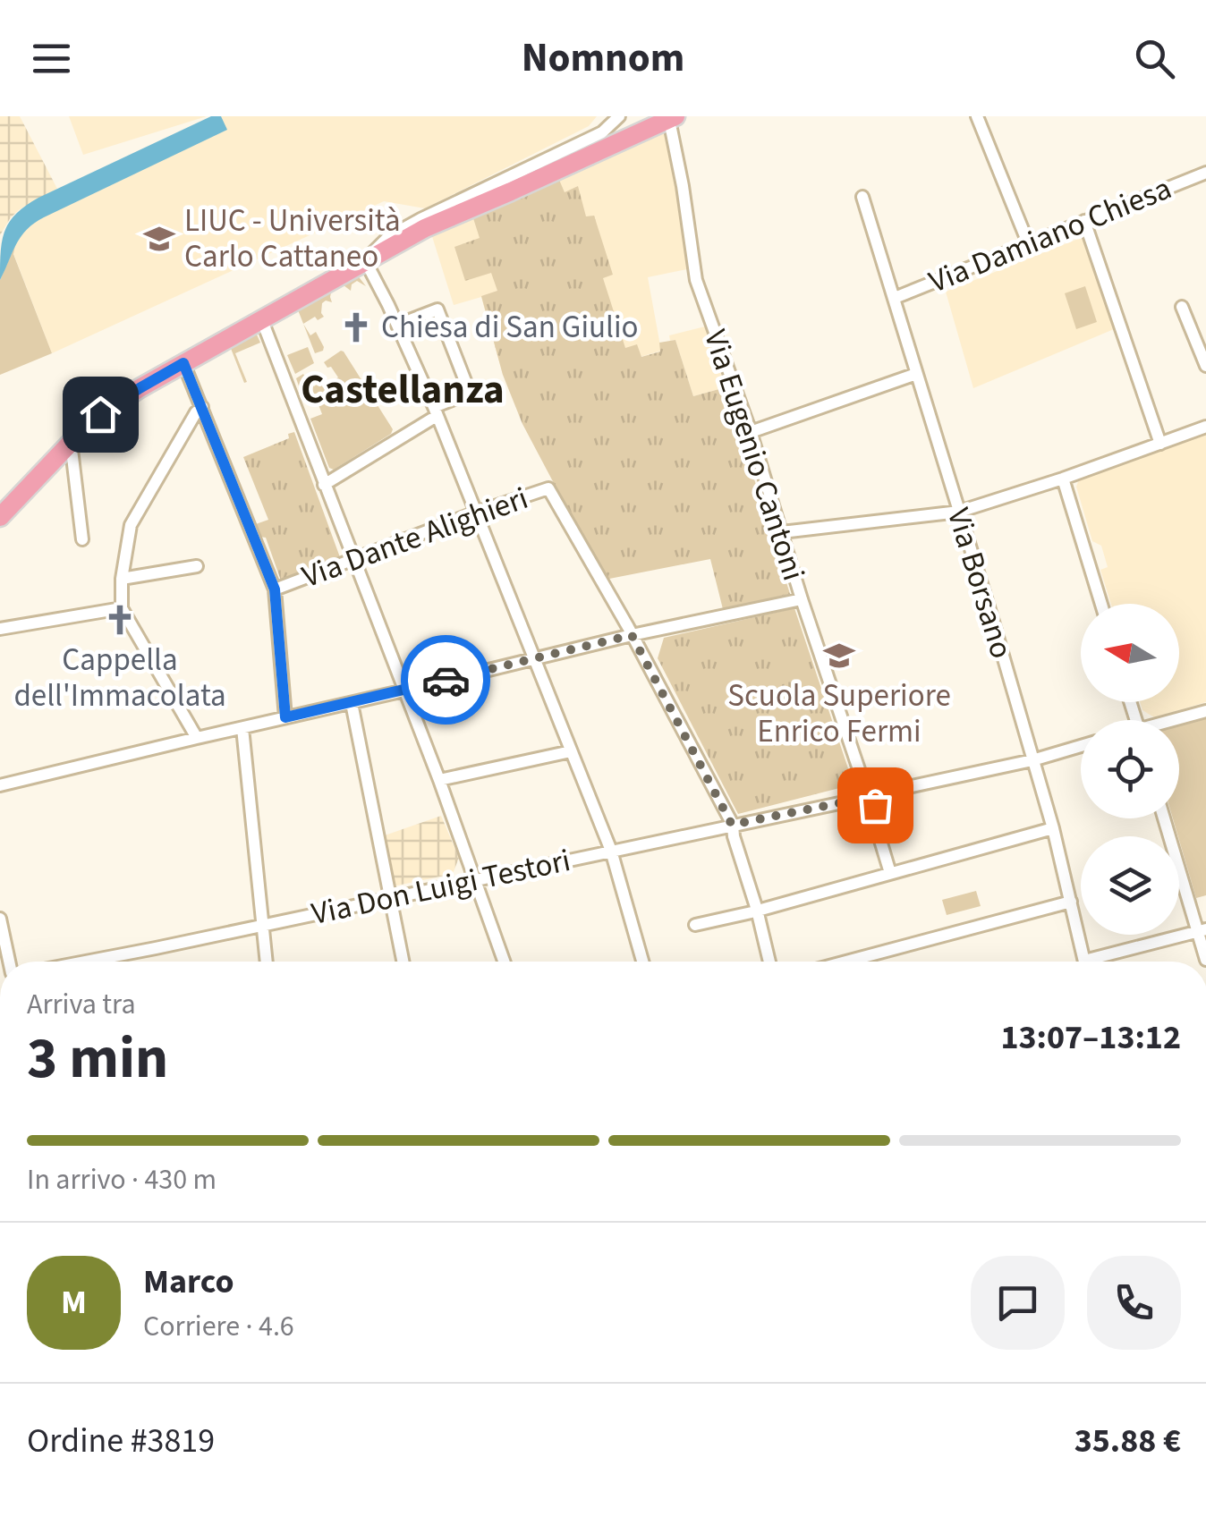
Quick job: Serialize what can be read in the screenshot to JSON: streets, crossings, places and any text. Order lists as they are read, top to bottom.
{
  "streets": {
    "street": [
      "Via Damiano Chiesa",
      "Via Eugenio Cantoni",
      "Via Dante Alighieri",
      "Via Borsano",
      "Via Don Luigi Testori"
    ]
  },
  "crossings": [
    ["Via Damiano Chiesa", "Via Borsano"],
    ["Via Eugenio Cantoni", "Via Don Luigi Testori"]
  ],
  "districts": ["Castellanza"],
  "places": {
    "school or university": ["LIUC - Università Carlo Cattaneo", "Scuola Superiore Enrico Fermi"],
    "church": ["Chiesa di San Giulio", "Cappella dell'Immacolata"]
  },
  "north": "left",
  "page": {
    "header": "Nomnom",
    "heading": ["3 min", "Arriva tra", "13:07–13:12"],
    "panel": [
      "Marco",
      "Corriere · 4.6",
      "Ordine #3819",
      "35.88 €"
    ],
    "bar": "In arrivo · 430 m",
    "round": "M"
  }
}
